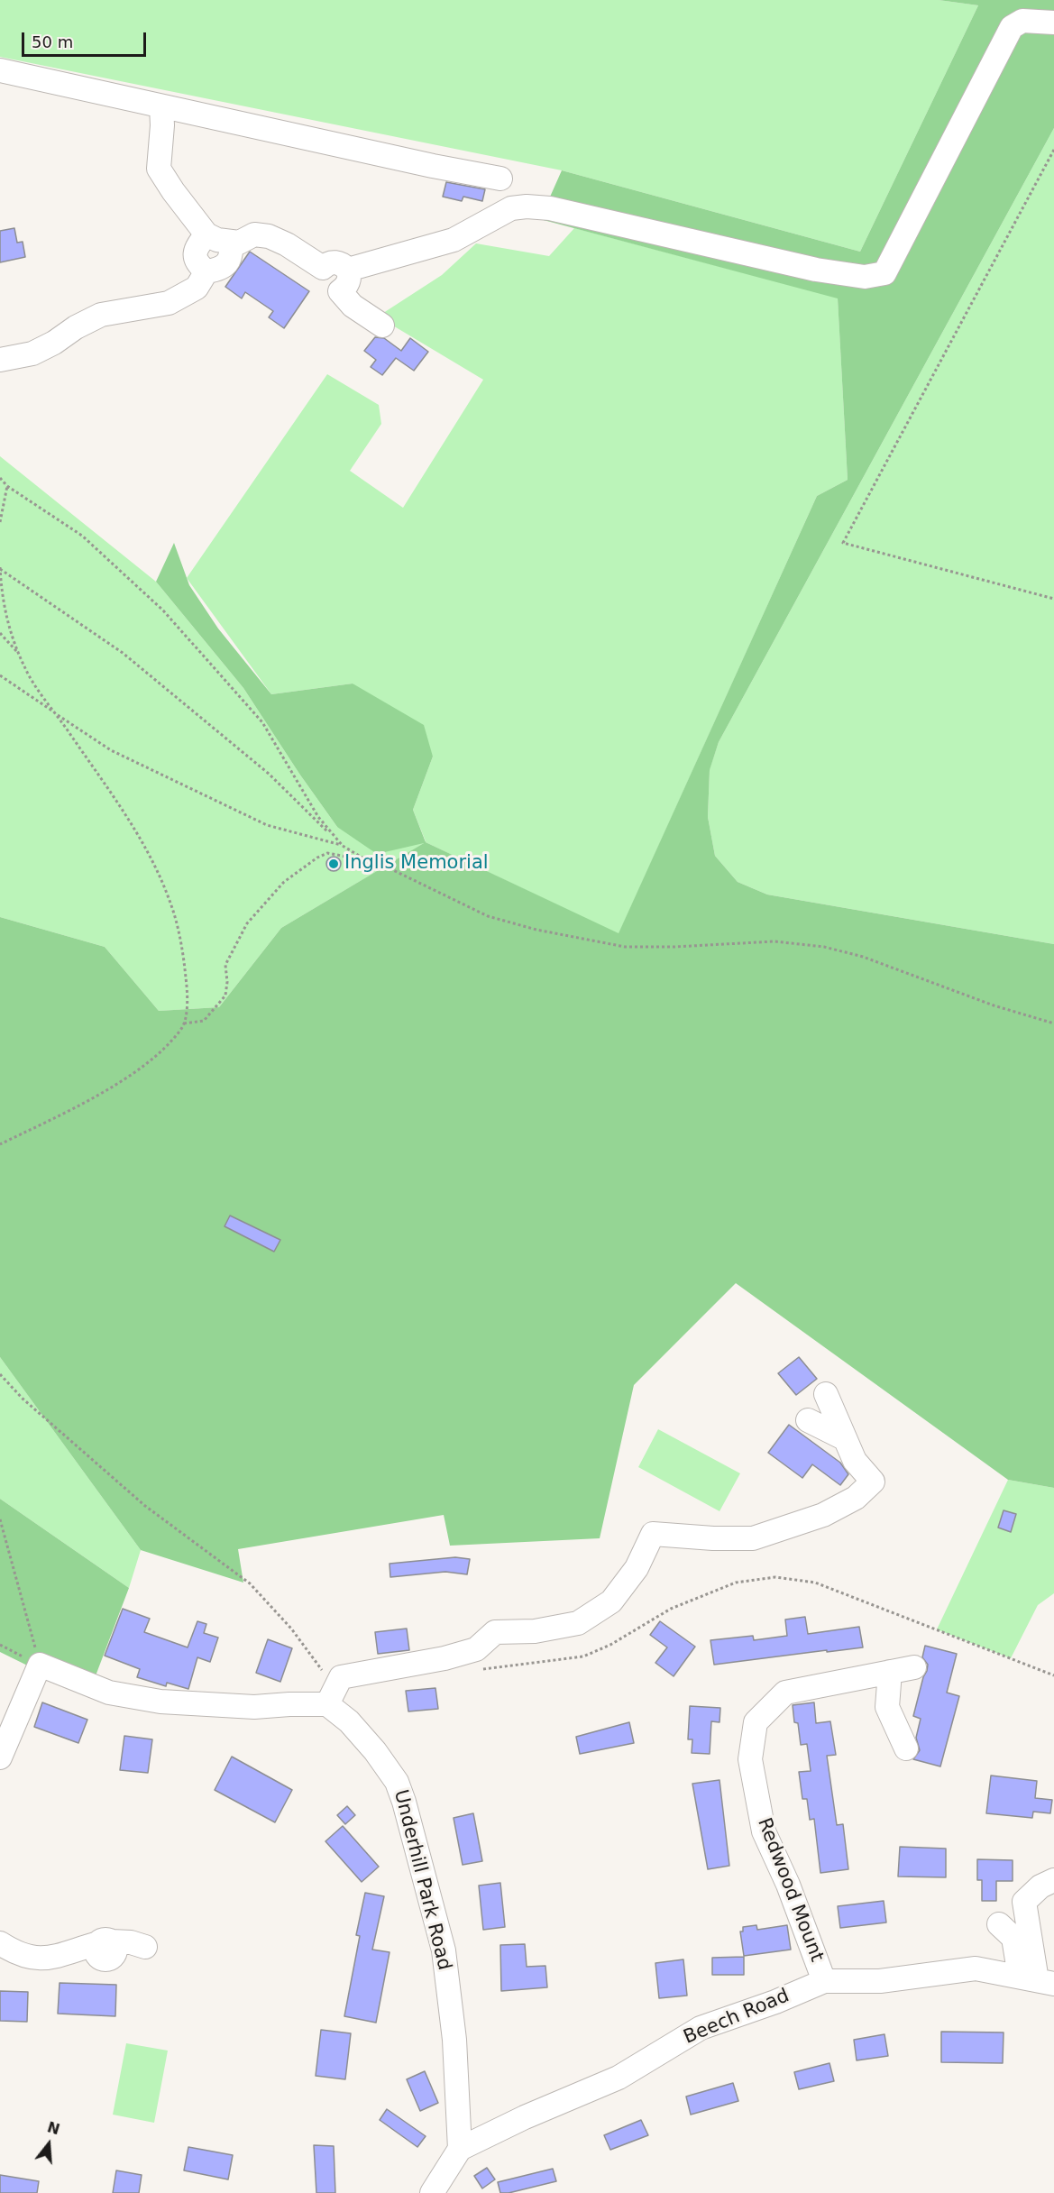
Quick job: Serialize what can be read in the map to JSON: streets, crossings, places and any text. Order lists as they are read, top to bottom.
{
  "streets": {
    "street": ["Underhill Park Road", "Redwood Mount", "Beech Road"]
  },
  "crossings": [
    ["Underhill Park Road", "Beech Road"],
    ["Redwood Mount", "Beech Road"]
  ],
  "places": ["Inglis Memorial"],
  "scale_bar": "50 m",
  "north": "top"
}
